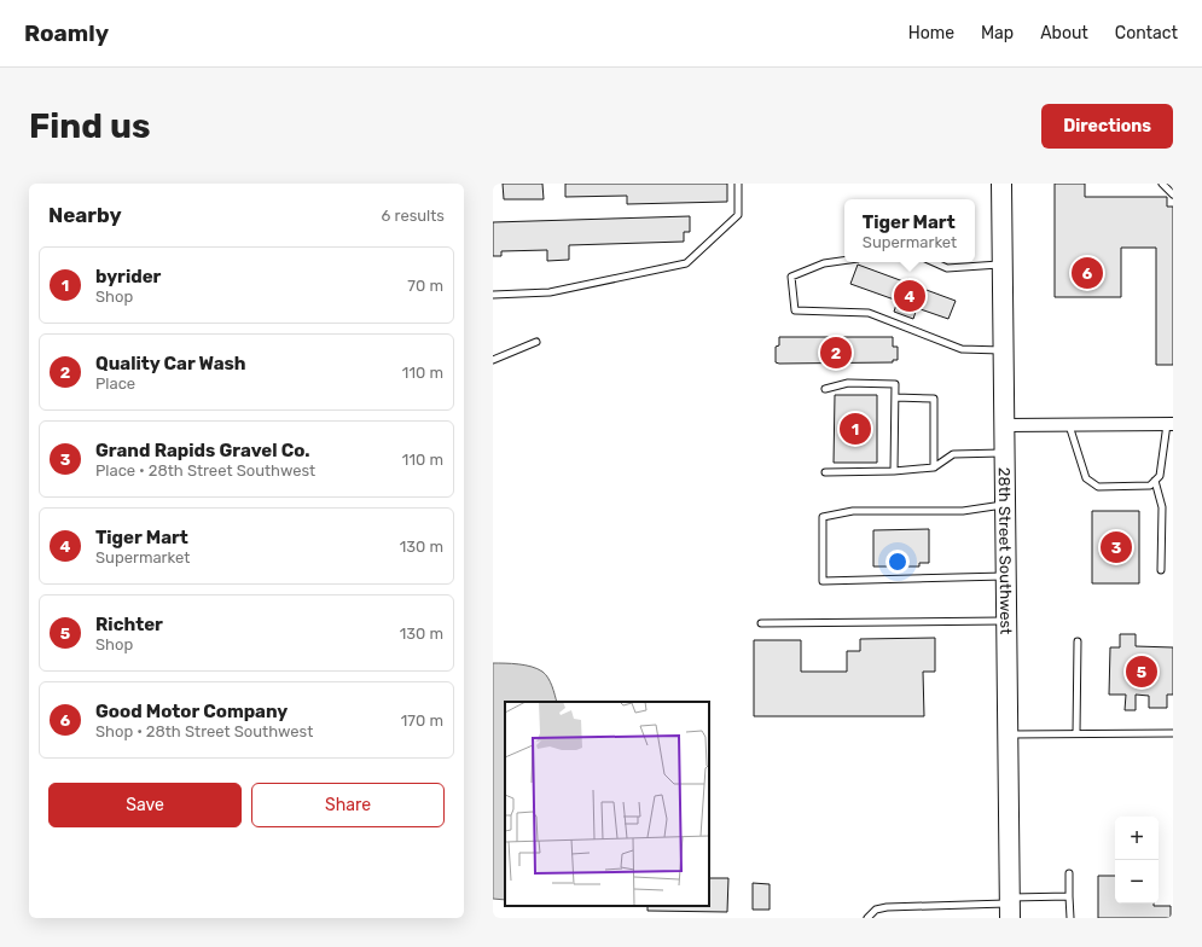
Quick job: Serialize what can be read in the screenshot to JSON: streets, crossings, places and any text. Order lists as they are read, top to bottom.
{
  "streets": {
    "main road": ["28th Street Southwest"]
  },
  "page": {
    "header": "Roamly",
    "nav": [
      "Home",
      "Map",
      "About",
      "Contact"
    ],
    "buttons": [
      "Directions",
      ["Save", "Share"]
    ],
    "title": "Find us",
    "heading": ["Nearby", "6 results"],
    "popup": ["Tiger Mart", "Supermarket"],
    "list": [
      {
        "mark": "1",
        "name": "byrider",
        "note": "Shop",
        "value": "70 m"
      },
      {
        "mark": "2",
        "name": "Quality Car Wash",
        "note": "Place",
        "value": "110 m"
      },
      {
        "mark": "3",
        "name": "Grand Rapids Gravel Co.",
        "note": "Place · 28th Street Southwest",
        "value": "110 m"
      },
      {
        "mark": "4",
        "name": "Tiger Mart",
        "note": "Supermarket",
        "value": "130 m"
      },
      {
        "mark": "5",
        "name": "Richter",
        "note": "Shop",
        "value": "130 m"
      },
      {
        "mark": "6",
        "name": "Good Motor Company",
        "note": "Shop · 28th Street Southwest",
        "value": "170 m"
      }
    ],
    "pins": [
      "6",
      "4",
      "2",
      "1",
      "3",
      "5"
    ],
    "map_buttons": ["+", "−"]
  }
}
